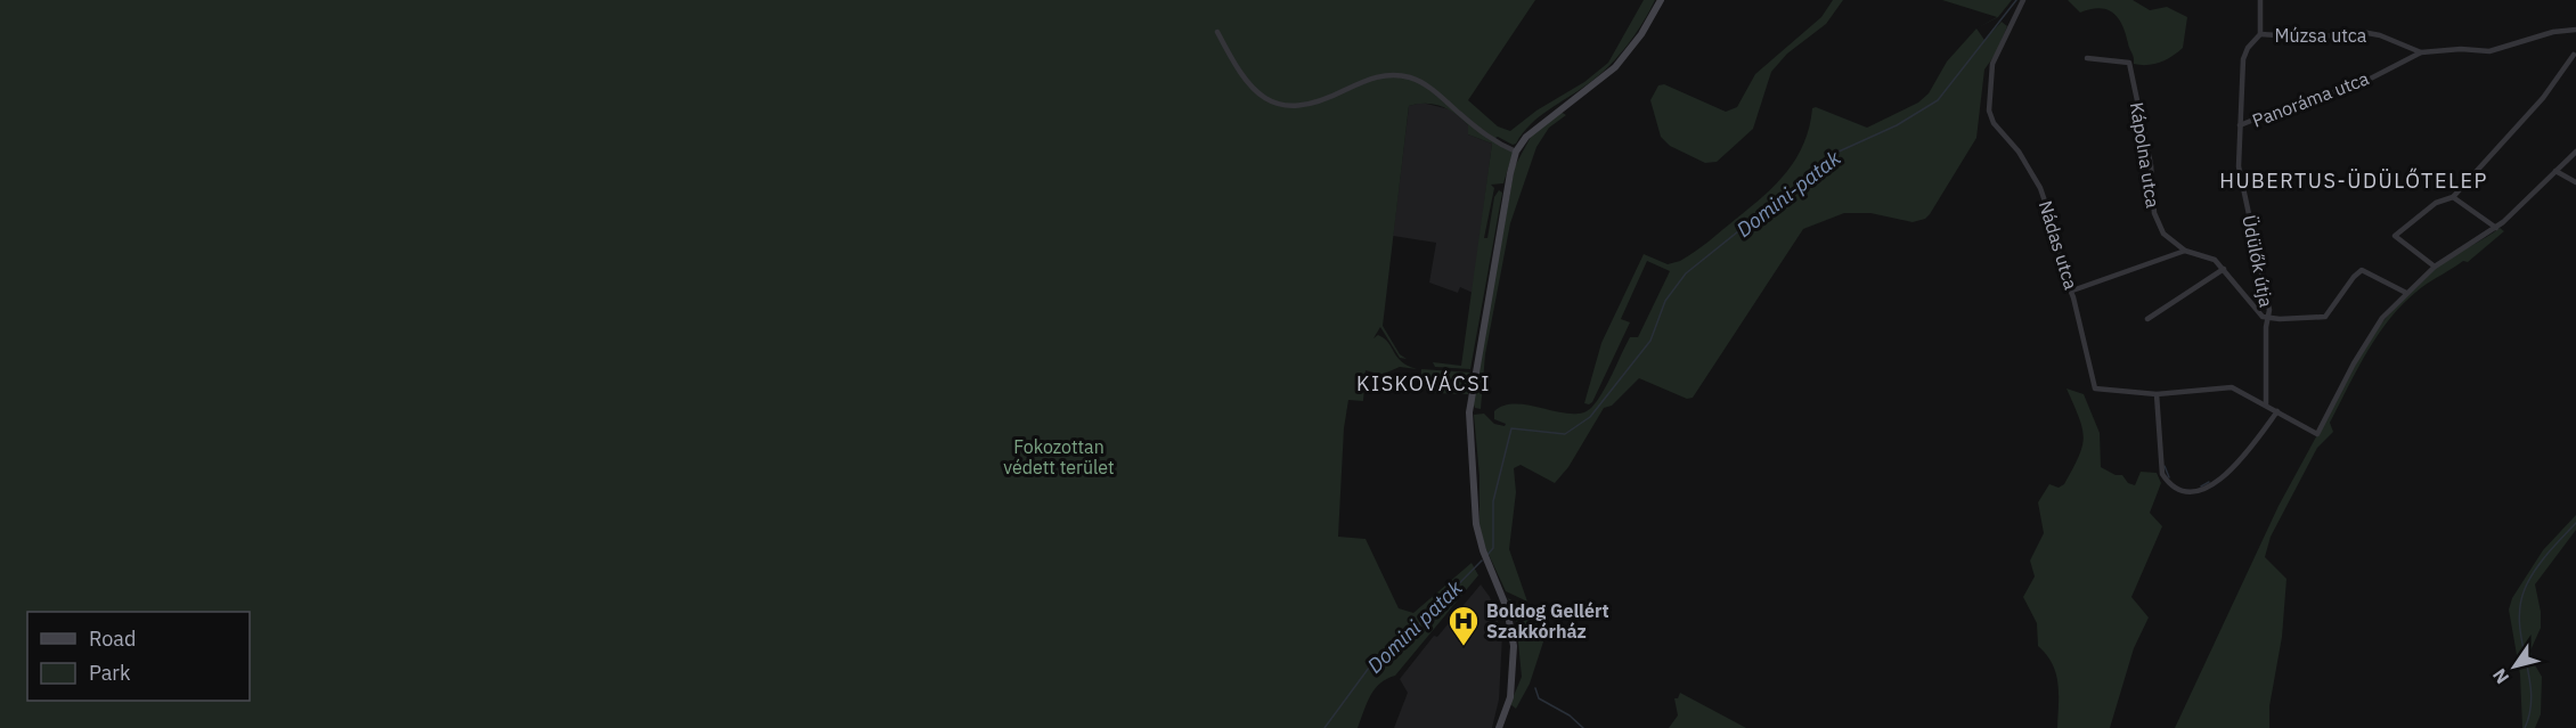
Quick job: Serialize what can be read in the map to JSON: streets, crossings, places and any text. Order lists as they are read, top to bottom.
{
  "streets": {
    "street": [
      "Múzsa utca",
      "Panoráma utca",
      "Kápolna utca",
      "Nádas utca",
      "Üdülők útja"
    ]
  },
  "crossings": [
    ["Múzsa utca", "Panoráma utca"],
    ["Múzsa utca", "Üdülők útja"],
    ["Panoráma utca", "Üdülők útja"],
    ["Kápolna utca", "Üdülők útja"]
  ],
  "districts": ["HUBERTUS-ÜDÜLŐTELEP", "KISKOVÁCSI"],
  "water": ["Domini-patak", "Domini patak"],
  "parks": ["Fokozottan védett terület"],
  "places": {
    "hospital": ["Boldog Gellért Szakkórház"]
  },
  "legend": ["Road", "Park"],
  "north": "bottom left"
}
